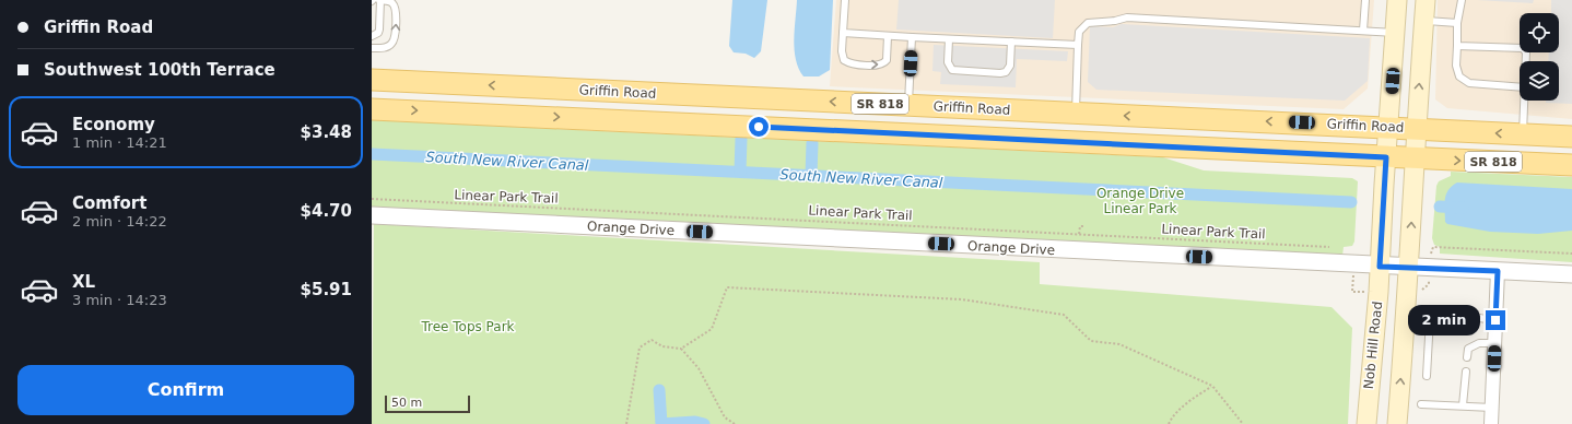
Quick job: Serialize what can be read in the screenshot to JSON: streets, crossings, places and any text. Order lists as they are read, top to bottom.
{
  "streets": {
    "main road": ["Griffin Road", "SR 818", "Nob Hill Road"],
    "street": ["Orange Drive"],
    "path": ["Linear Park Trail"]
  },
  "crossings": [
    ["Griffin Road", "Nob Hill Road"],
    ["SR 818", "Nob Hill Road"],
    ["Orange Drive", "Nob Hill Road"]
  ],
  "water": ["South New River Canal"],
  "parks": ["Orange Drive Linear Park", "Tree Tops Park"],
  "scale_bar": "50 m",
  "page": {
    "banner": ["Griffin Road", "Southwest 100th Terrace"],
    "list": [
      {
        "name": "Economy",
        "note": "1 min · 14:21",
        "value": "$3.48"
      },
      {
        "name": "Comfort",
        "note": "2 min · 14:22",
        "value": "$4.70"
      },
      {
        "name": "XL",
        "note": "3 min · 14:23",
        "value": "$5.91"
      }
    ],
    "bubble": "2 min",
    "buttons": "Confirm",
    "scale": "50 m"
  }
}
